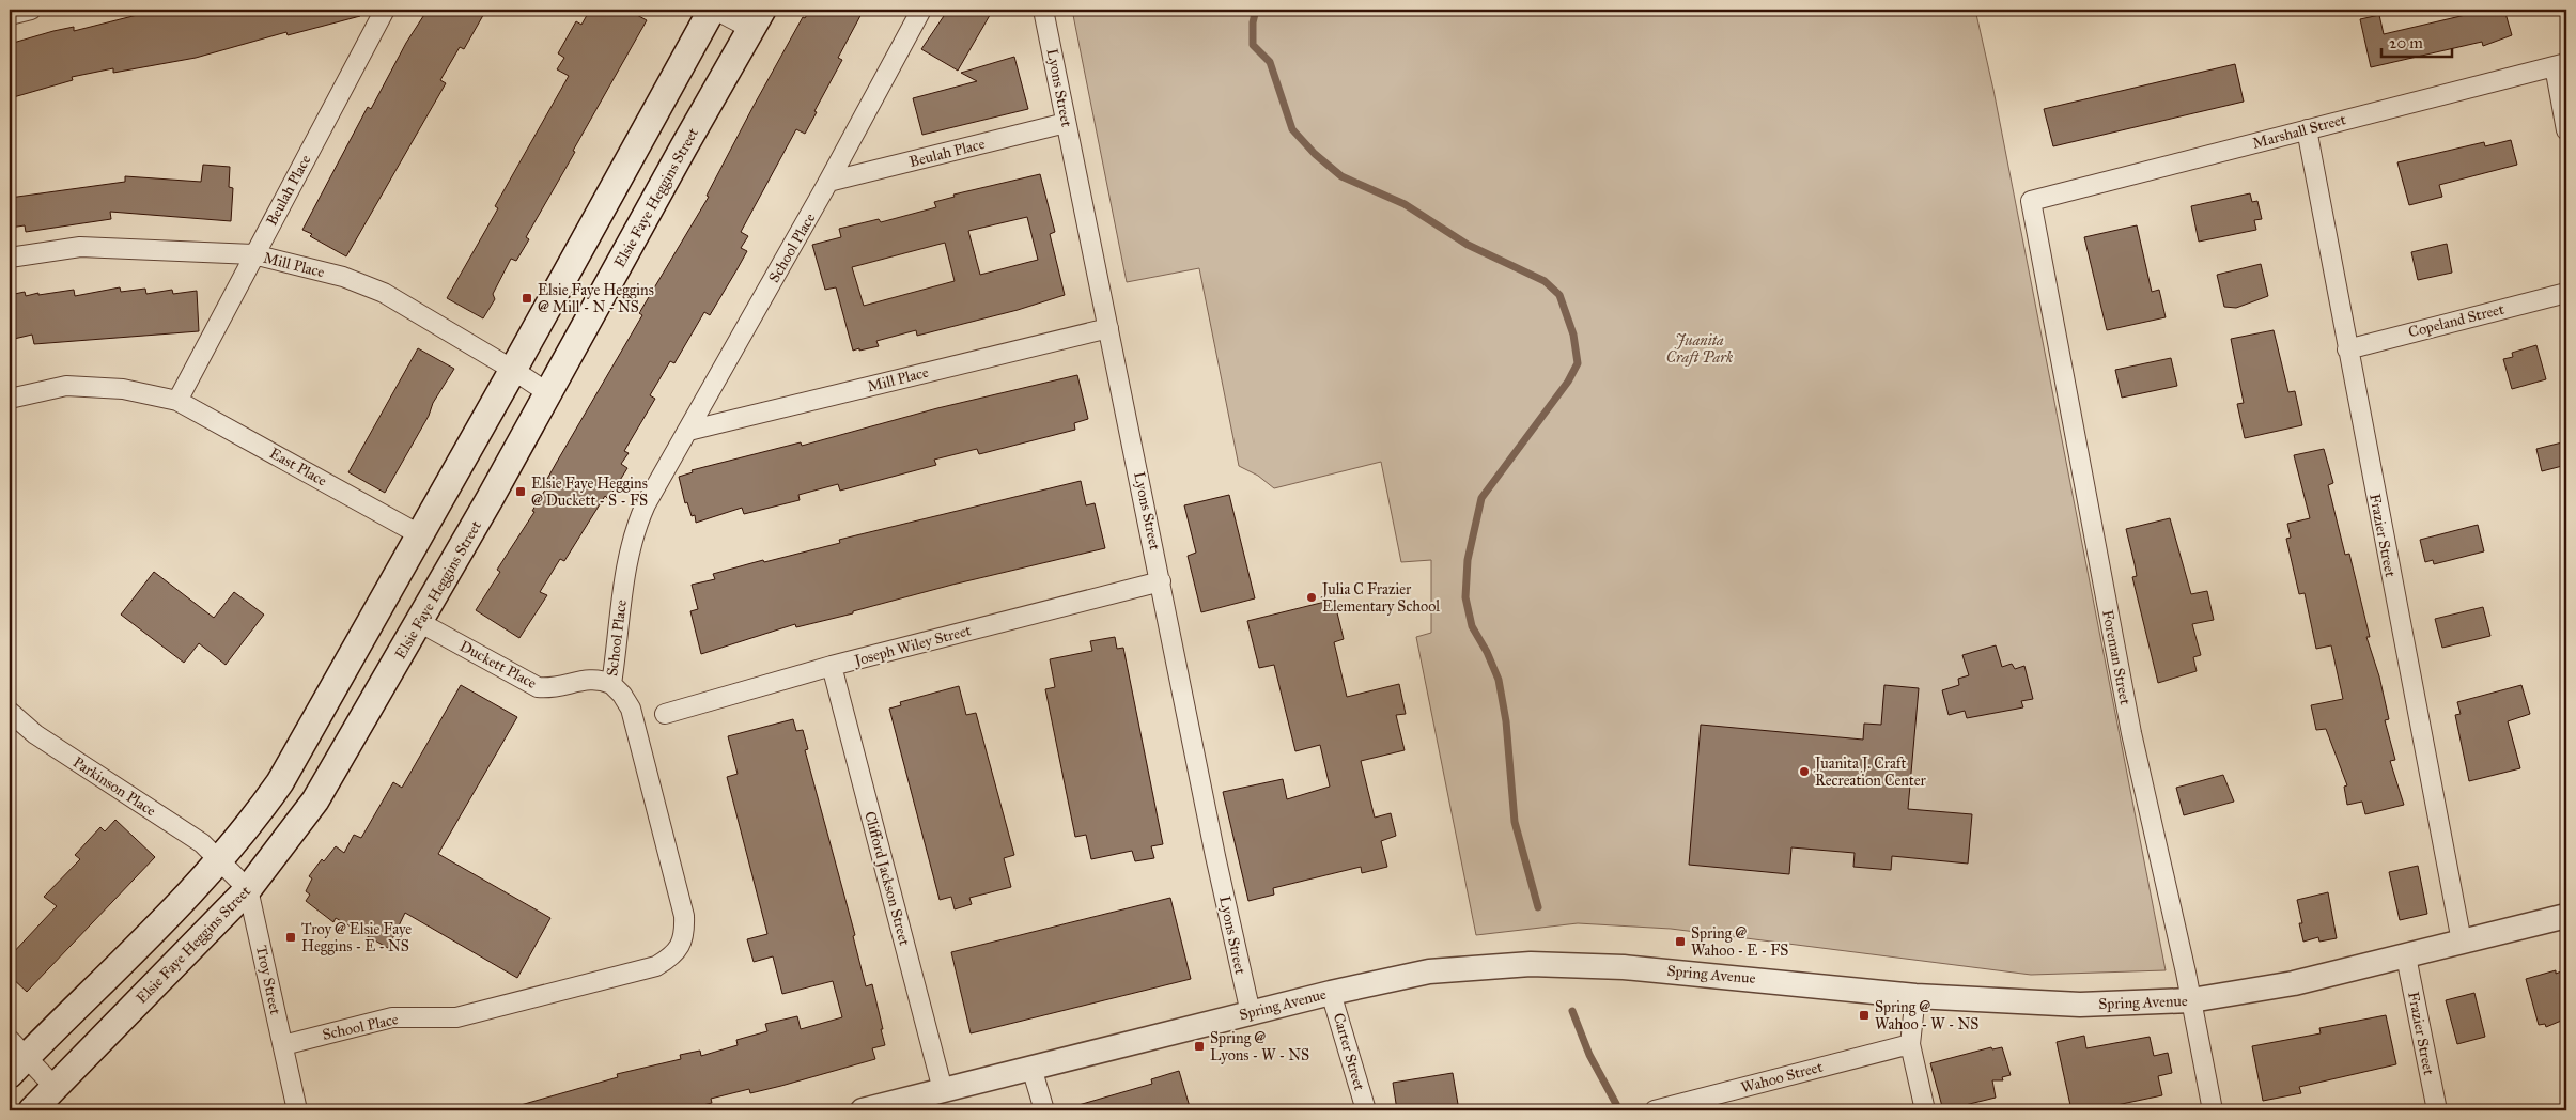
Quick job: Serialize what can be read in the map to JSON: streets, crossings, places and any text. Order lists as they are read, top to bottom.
{
  "streets": {
    "main road": ["Elsie Faye Heggins Street"],
    "street": [
      "Lyons Street",
      "Marshall Street",
      "Beulah Place",
      "School Place",
      "Mill Place",
      "Copeland Street",
      "East Place",
      "Frazier Street",
      "Joseph Wiley Street",
      "Foreman Street",
      "Duckett Place",
      "Parkinson Place",
      "Clifford Jackson Street",
      "Spring Avenue",
      "Troy Street",
      "Carter Street",
      "Wahoo Street"
    ]
  },
  "crossings": [
    ["Lyons Street", "Beulah Place"],
    ["Lyons Street", "Mill Place"],
    ["Lyons Street", "Joseph Wiley Street"],
    ["Lyons Street", "Spring Avenue"],
    ["Marshall Street", "Frazier Street"],
    ["Marshall Street", "Foreman Street"],
    ["Beulah Place", "School Place"],
    ["Beulah Place", "Mill Place"],
    ["Beulah Place", "East Place"],
    ["Elsie Faye Heggins Street", "Mill Place"],
    ["Elsie Faye Heggins Street", "Duckett Place"],
    ["Elsie Faye Heggins Street", "Troy Street"],
    ["School Place", "Mill Place"],
    ["School Place", "Duckett Place"],
    ["School Place", "Troy Street"],
    ["Copeland Street", "Frazier Street"],
    ["Frazier Street", "Spring Avenue"],
    ["Joseph Wiley Street", "Clifford Jackson Street"],
    ["Foreman Street", "Spring Avenue"],
    ["Clifford Jackson Street", "Spring Avenue"],
    ["Spring Avenue", "Carter Street"]
  ],
  "parks": ["Juanita Craft Park"],
  "places": {
    "transit": [
      "Elsie Faye Heggins @ Mill - N - NS",
      "Elsie Faye Heggins @ Duckett - S - FS",
      "Troy @ Elsie Faye Heggins - E - NS",
      "Spring @ Wahoo - E - FS",
      "Spring @ Wahoo - W - NS",
      "Spring @ Lyons - W - NS"
    ],
    "other": ["Julia C Frazier Elementary School", "Juanita J. Craft Recreation Center"]
  },
  "scale_bar": "20 m"
}
